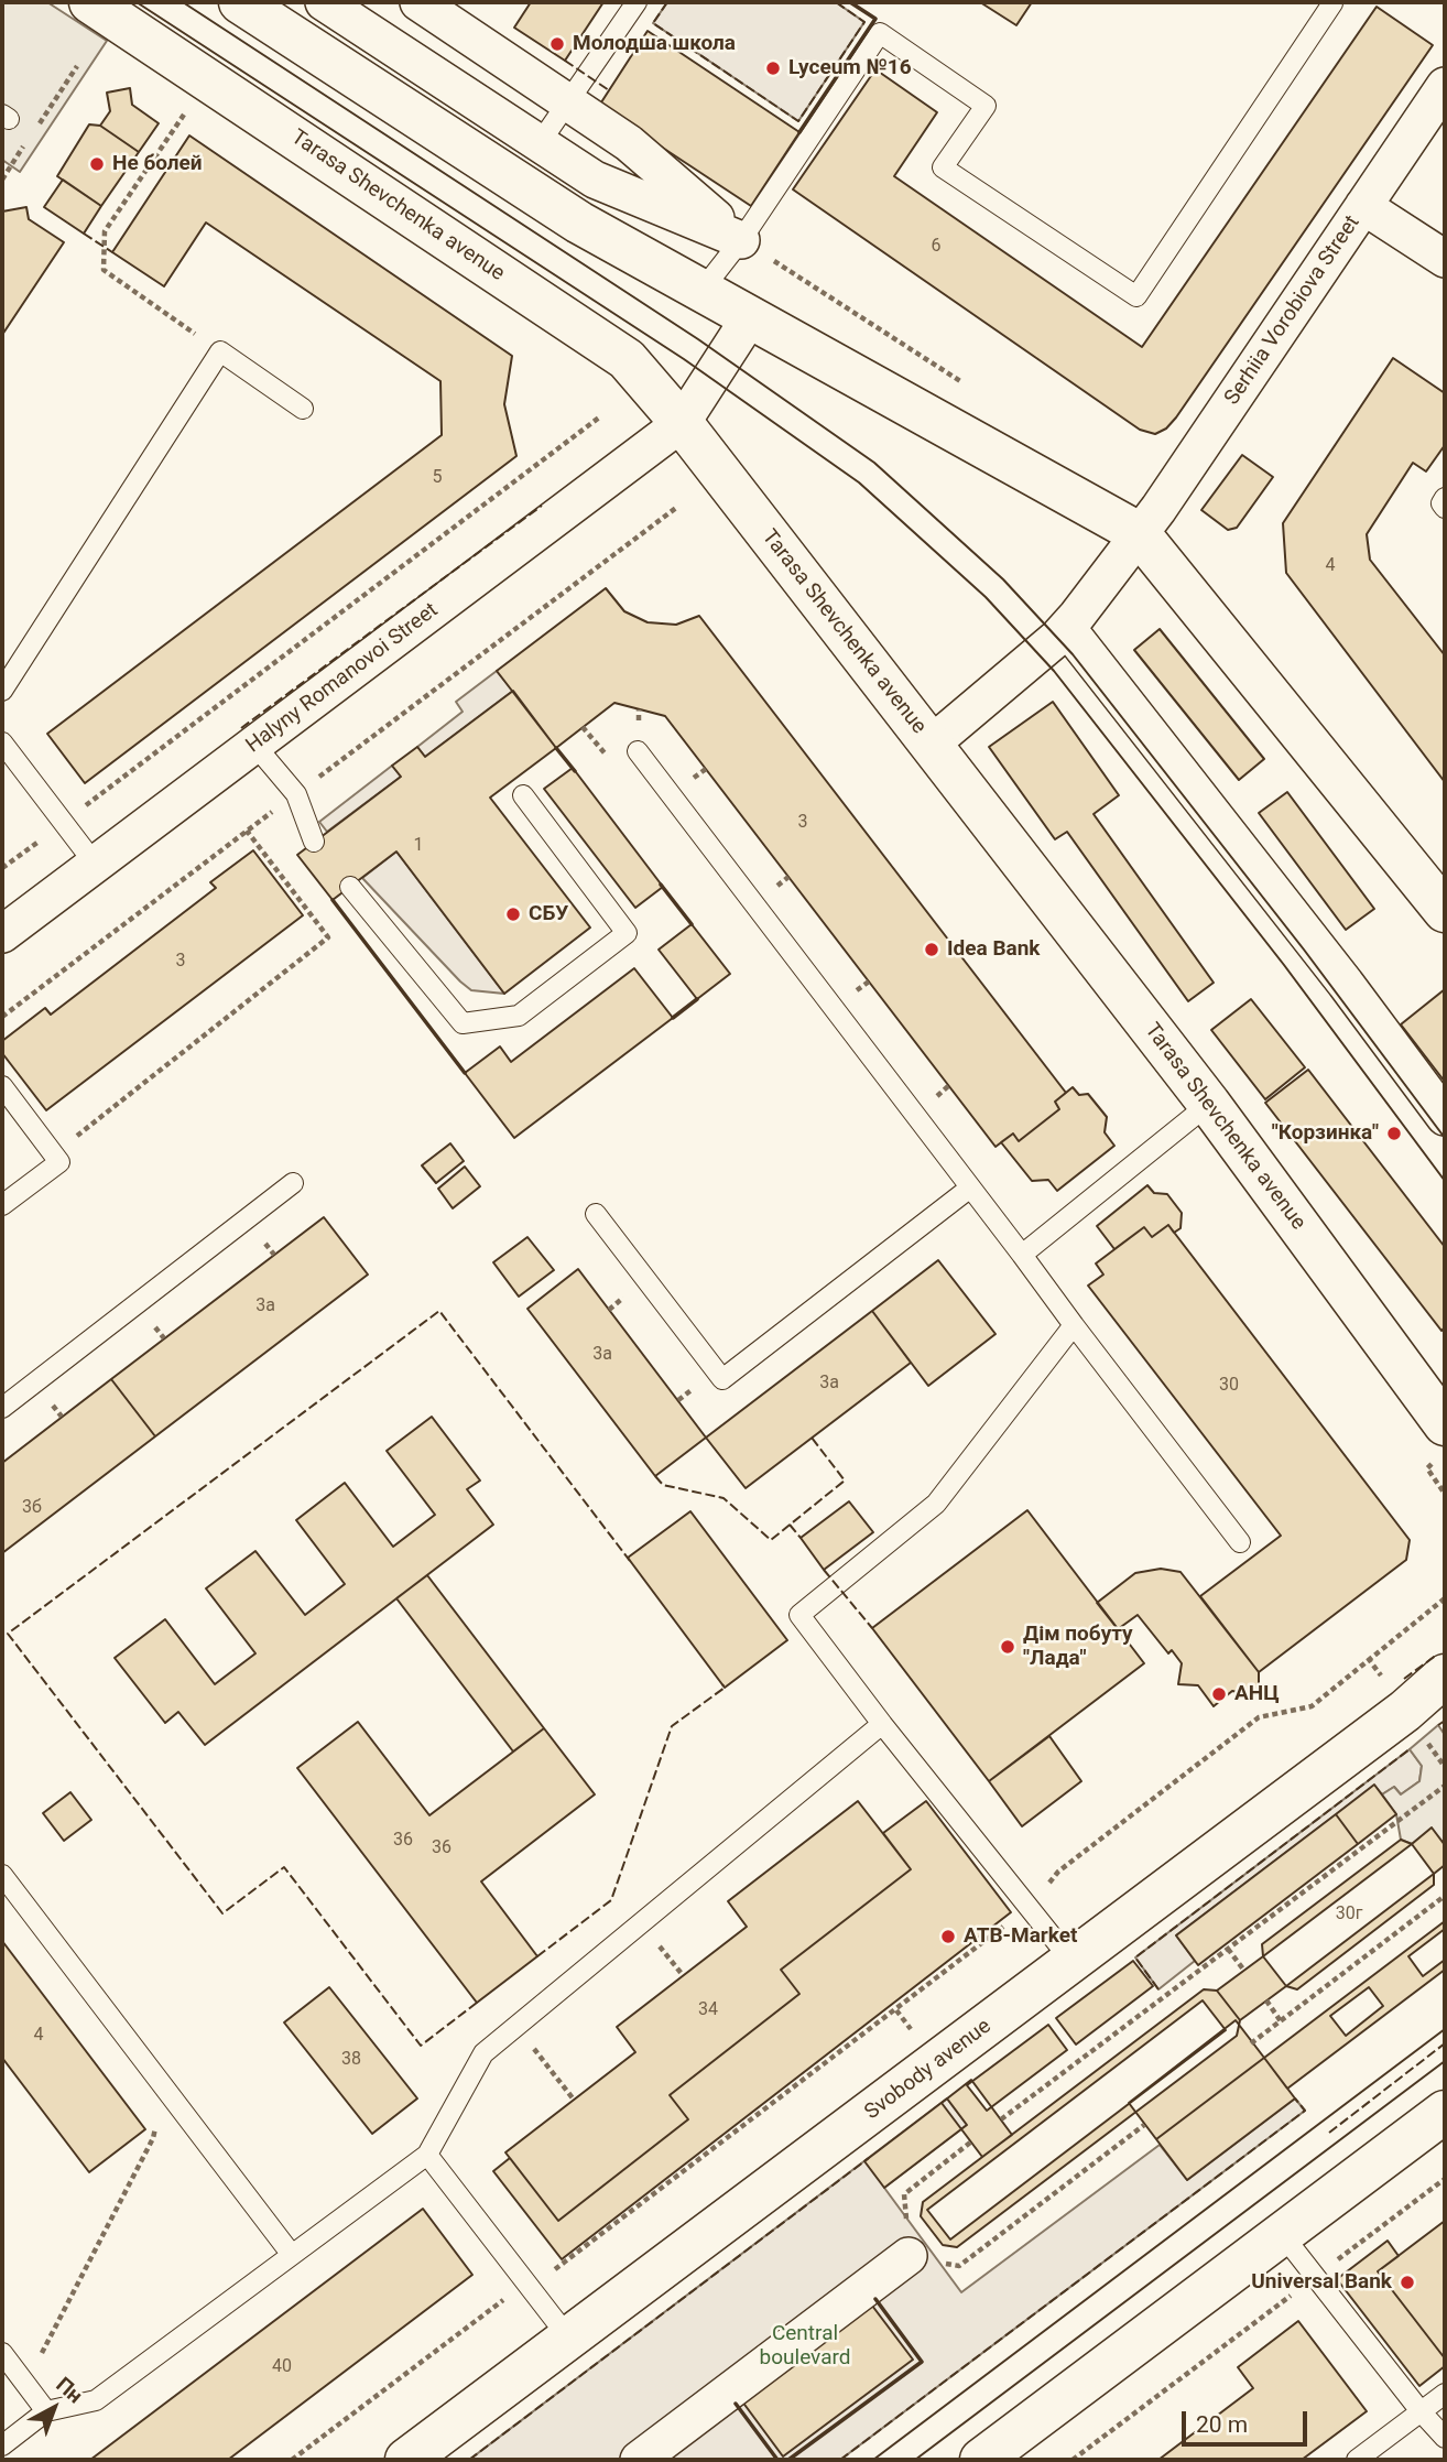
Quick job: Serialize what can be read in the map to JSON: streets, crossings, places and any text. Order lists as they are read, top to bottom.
{
  "streets": {
    "main road": ["Tarasa Shevchenka avenue", "Svobody avenue"],
    "street": ["Serhiia Vorobiova Street", "Halyny Romanovoi Street"]
  },
  "crossings": [
    ["Tarasa Shevchenka avenue", "Serhiia Vorobiova Street"],
    ["Tarasa Shevchenka avenue", "Halyny Romanovoi Street"]
  ],
  "parks": ["Central boulevard"],
  "places": [
    "Молодша школа",
    "Lyceum №16",
    "Не болей",
    "СБУ",
    "Idea Bank",
    "\"Корзинка\"",
    "Дім побуту \"Лада\"",
    "АНЦ",
    "ATB-Market",
    "Universal Bank"
  ],
  "house_numbers": [
    "6",
    "5",
    "4",
    "3",
    "1",
    "3",
    "3а",
    "3а",
    "3а",
    "30",
    "3б",
    "36",
    "36",
    "30г",
    "34",
    "4",
    "38",
    "40"
  ],
  "scale_bar": "20 m",
  "north": "top right"
}
